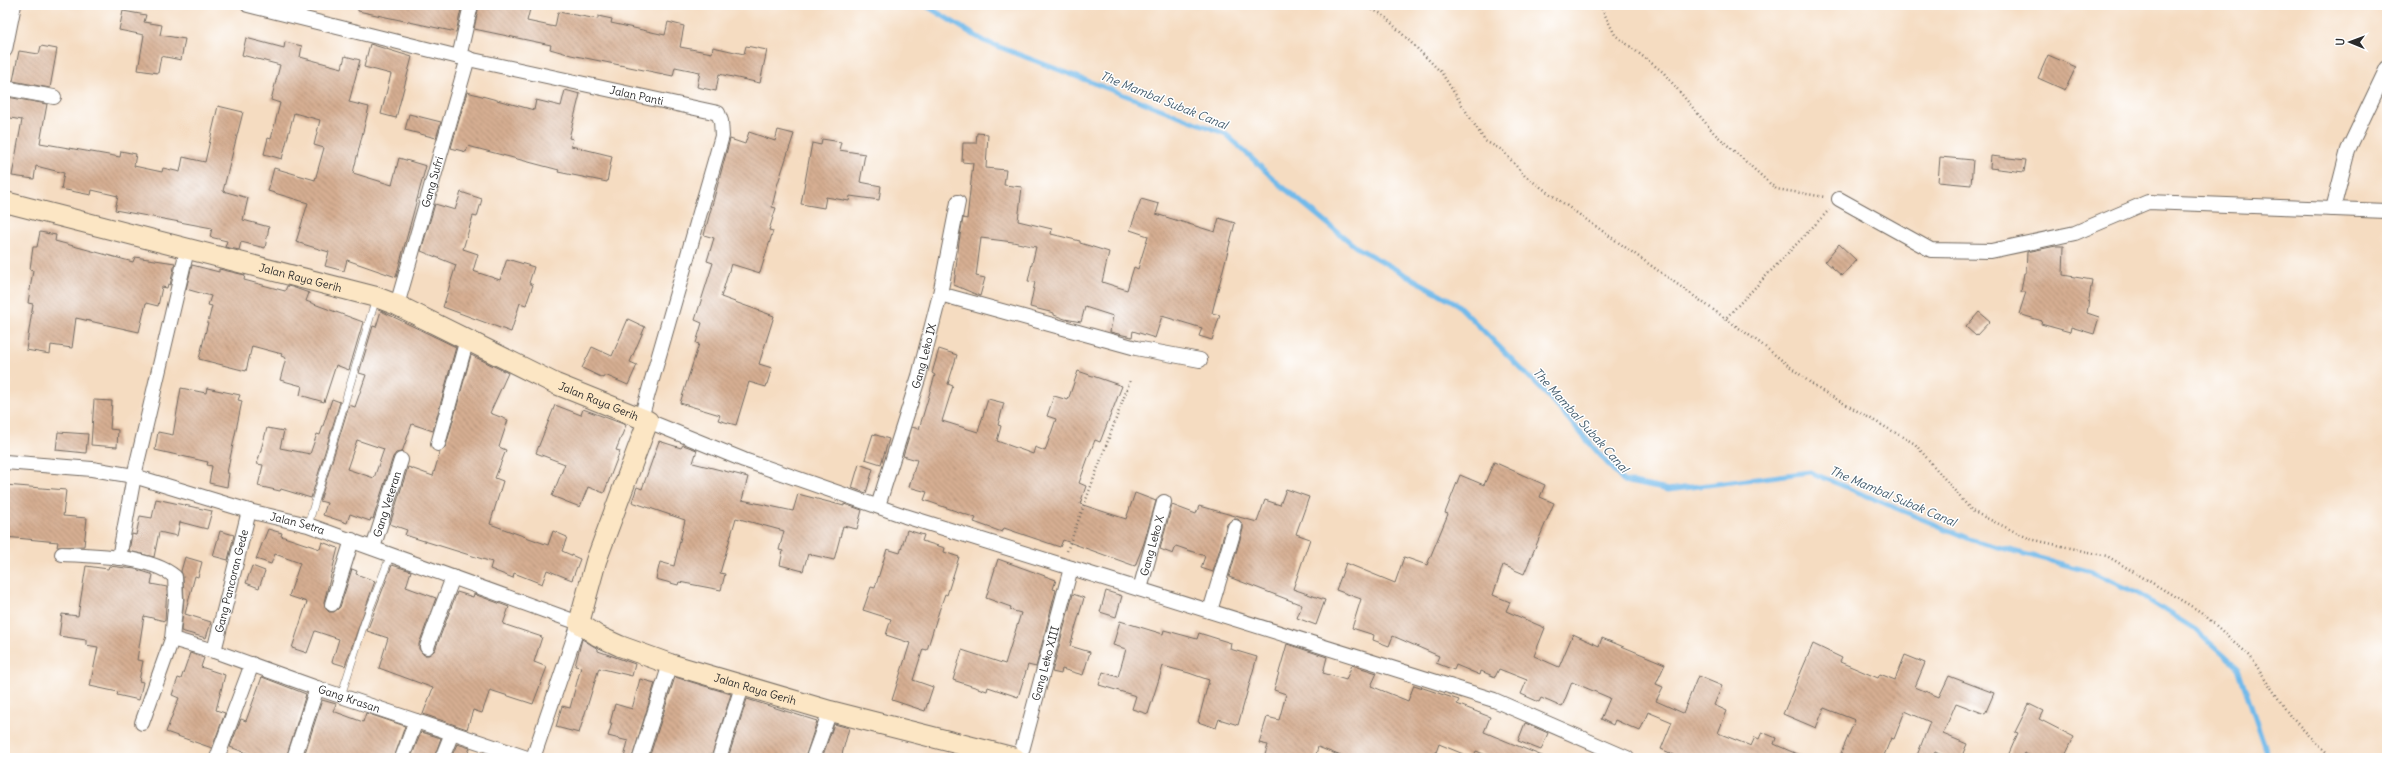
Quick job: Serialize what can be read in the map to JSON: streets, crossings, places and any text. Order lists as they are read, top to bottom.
{
  "streets": {
    "street": [
      "Jalan Panti",
      "Gang Sufri",
      "Jalan Raya Gerih",
      "Gang Leko IX",
      "Gang Veteran",
      "Jalan Setra",
      "Gang Leko X",
      "Gang Pancoran Gede",
      "Gang Leko XIII",
      "Gang Krasan"
    ]
  },
  "crossings": [
    ["Jalan Panti", "Gang Sufri"],
    ["Jalan Panti", "Jalan Raya Gerih"],
    ["Gang Sufri", "Jalan Raya Gerih"],
    ["Jalan Raya Gerih", "Jalan Setra"],
    ["Gang Veteran", "Jalan Setra"],
    ["Jalan Setra", "Gang Pancoran Gede"],
    ["Gang Pancoran Gede", "Gang Krasan"]
  ],
  "water": ["The Mambal Subak Canal"],
  "north": "left"
}
